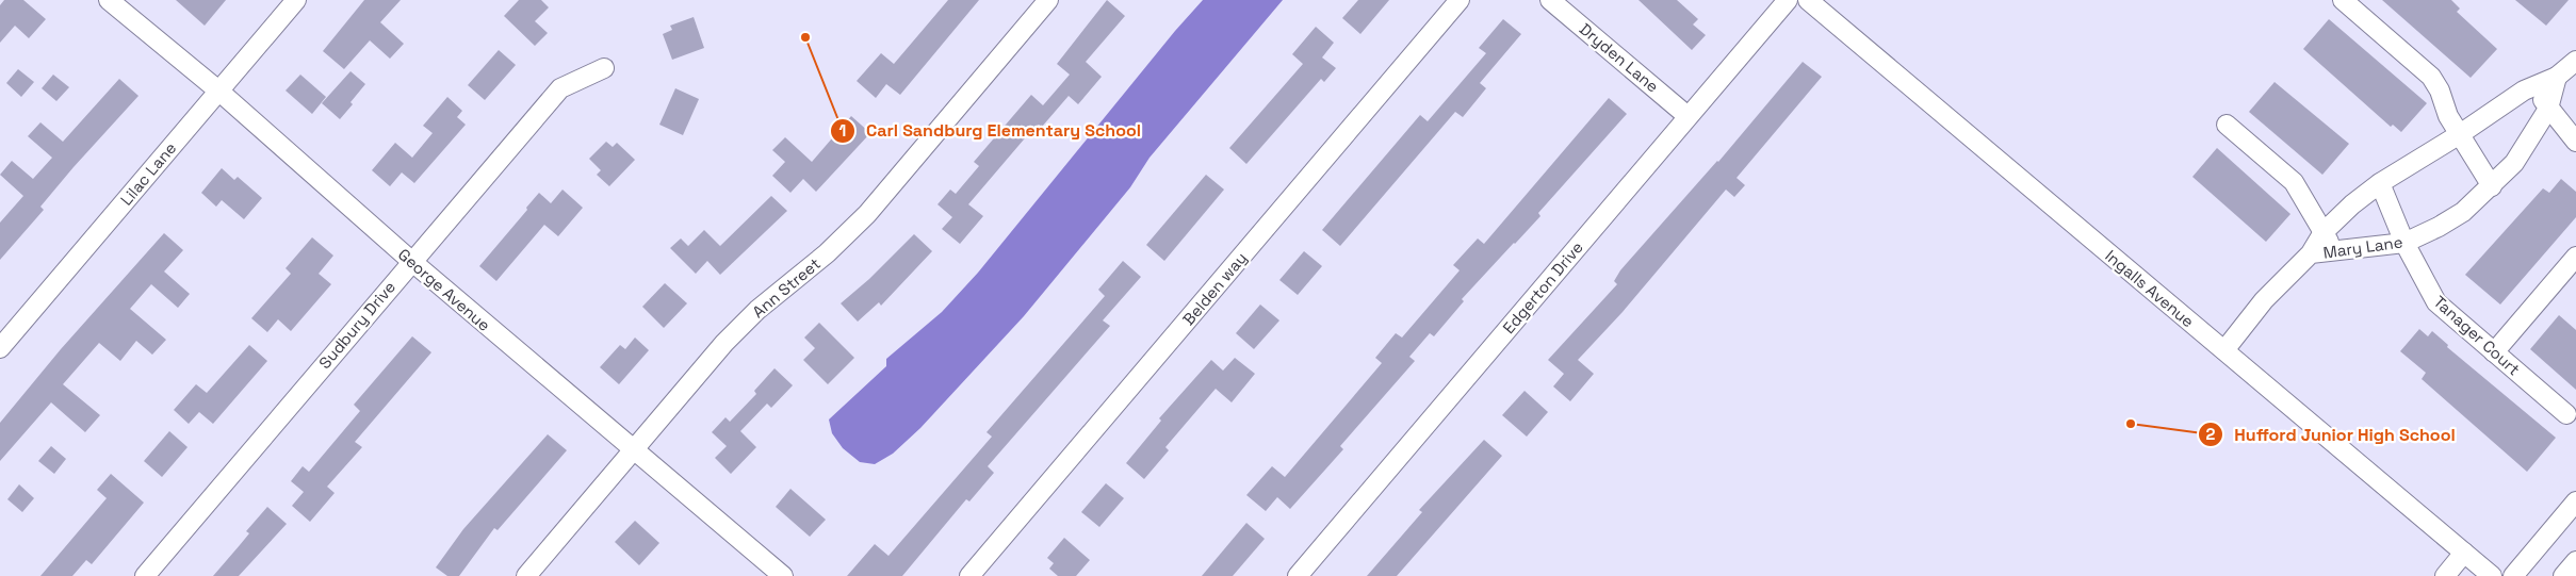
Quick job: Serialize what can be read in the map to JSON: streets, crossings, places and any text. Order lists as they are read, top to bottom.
{
  "streets": {
    "street": [
      "Dryden Lane",
      "Lilac Lane",
      "Mary Lane",
      "Ann Street",
      "Edgerton Drive",
      "Belden way",
      "Ingalls Avenue",
      "George Avenue",
      "Sudbury Drive",
      "Tanager Court"
    ]
  },
  "crossings": [
    ["Dryden Lane", "Edgerton Drive"],
    ["Lilac Lane", "George Avenue"],
    ["Mary Lane", "Ingalls Avenue"],
    ["Mary Lane", "Tanager Court"],
    ["Ann Street", "George Avenue"],
    ["George Avenue", "Sudbury Drive"]
  ],
  "places": ["Carl Sandburg Elementary School", "Hufford Junior High School"]
}
